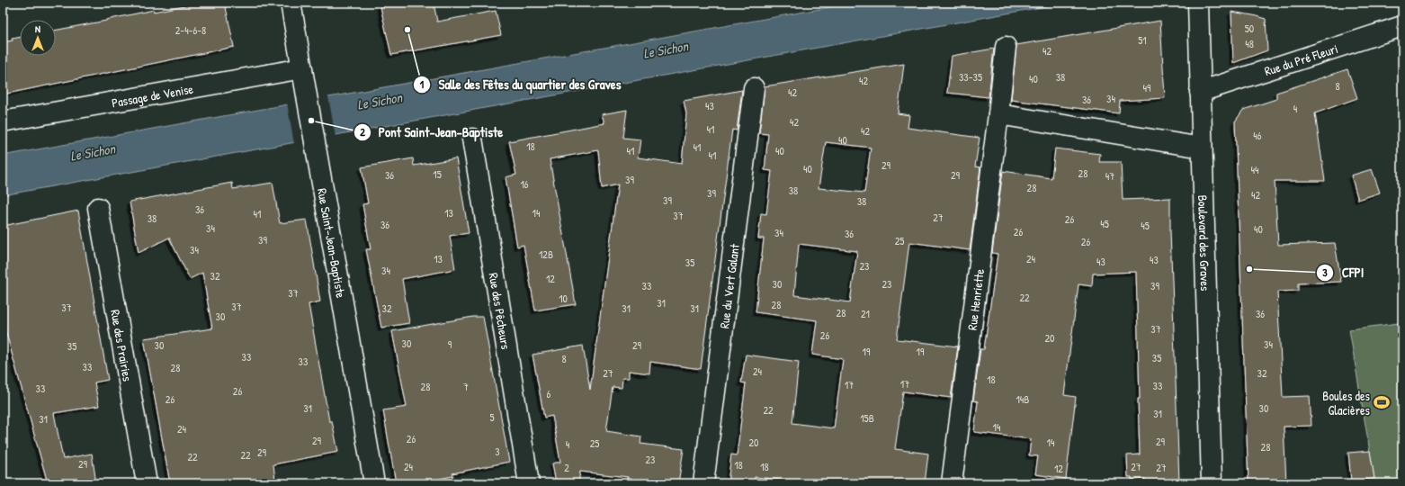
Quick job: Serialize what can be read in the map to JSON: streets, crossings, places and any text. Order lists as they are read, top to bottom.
{
  "streets": {
    "street": [
      "Rue du Pré Fleuri",
      "Passage de Venise",
      "Rue Saint-Jean-Baptiste",
      "Boulevard des Graves",
      "Rue du Vert Galant",
      "Rue Henriette",
      "Rue des Pêcheurs",
      "Rue des Prairies"
    ]
  },
  "crossings": [
    ["Rue du Pré Fleuri", "Boulevard des Graves"],
    ["Passage de Venise", "Rue Saint-Jean-Baptiste"]
  ],
  "water": ["Le Sichon"],
  "places": {
    "other": ["Salle des Fêtes du quartier des Graves", "Pont Saint-Jean-Baptiste", "CFPI"],
    "sports": ["Boules des Glacières"]
  },
  "house_numbers": [
    "50",
    "2-4-6-8",
    "51",
    "48",
    "42",
    "33-35",
    "38",
    "40",
    "42",
    "8",
    "49",
    "42",
    "34",
    "36",
    "43",
    "4",
    "42",
    "41",
    "42",
    "46",
    "40",
    "18",
    "41",
    "41",
    "40",
    "41",
    "29",
    "40",
    "44",
    "28",
    "15",
    "36",
    "29",
    "47",
    "39",
    "16",
    "28",
    "38",
    "39",
    "42",
    "39",
    "38",
    "36",
    "13",
    "14",
    "41",
    "37",
    "27",
    "38",
    "26",
    "45",
    "36",
    "45",
    "34",
    "40",
    "26",
    "34",
    "36",
    "39",
    "25",
    "26",
    "34",
    "12B",
    "13",
    "24",
    "43",
    "43",
    "35",
    "23",
    "34",
    "32",
    "12",
    "30",
    "23",
    "33",
    "39",
    "37",
    "22",
    "10",
    "31",
    "28",
    "37",
    "37",
    "32",
    "31",
    "31",
    "28",
    "21",
    "36",
    "30",
    "37",
    "26",
    "20",
    "30",
    "9",
    "34",
    "30",
    "29",
    "35",
    "19",
    "19",
    "33",
    "35",
    "8",
    "33",
    "33",
    "28",
    "24",
    "27",
    "32",
    "18",
    "17",
    "17",
    "33",
    "28",
    "7",
    "33",
    "26",
    "6",
    "26",
    "14B",
    "31",
    "30",
    "22",
    "31",
    "5",
    "15B",
    "31",
    "14",
    "24",
    "26",
    "29",
    "29",
    "20",
    "14",
    "25",
    "4",
    "28",
    "3",
    "29",
    "22",
    "22",
    "23",
    "29",
    "18",
    "24",
    "18",
    "27",
    "2",
    "27",
    "12"
  ],
  "north": "top"
}
